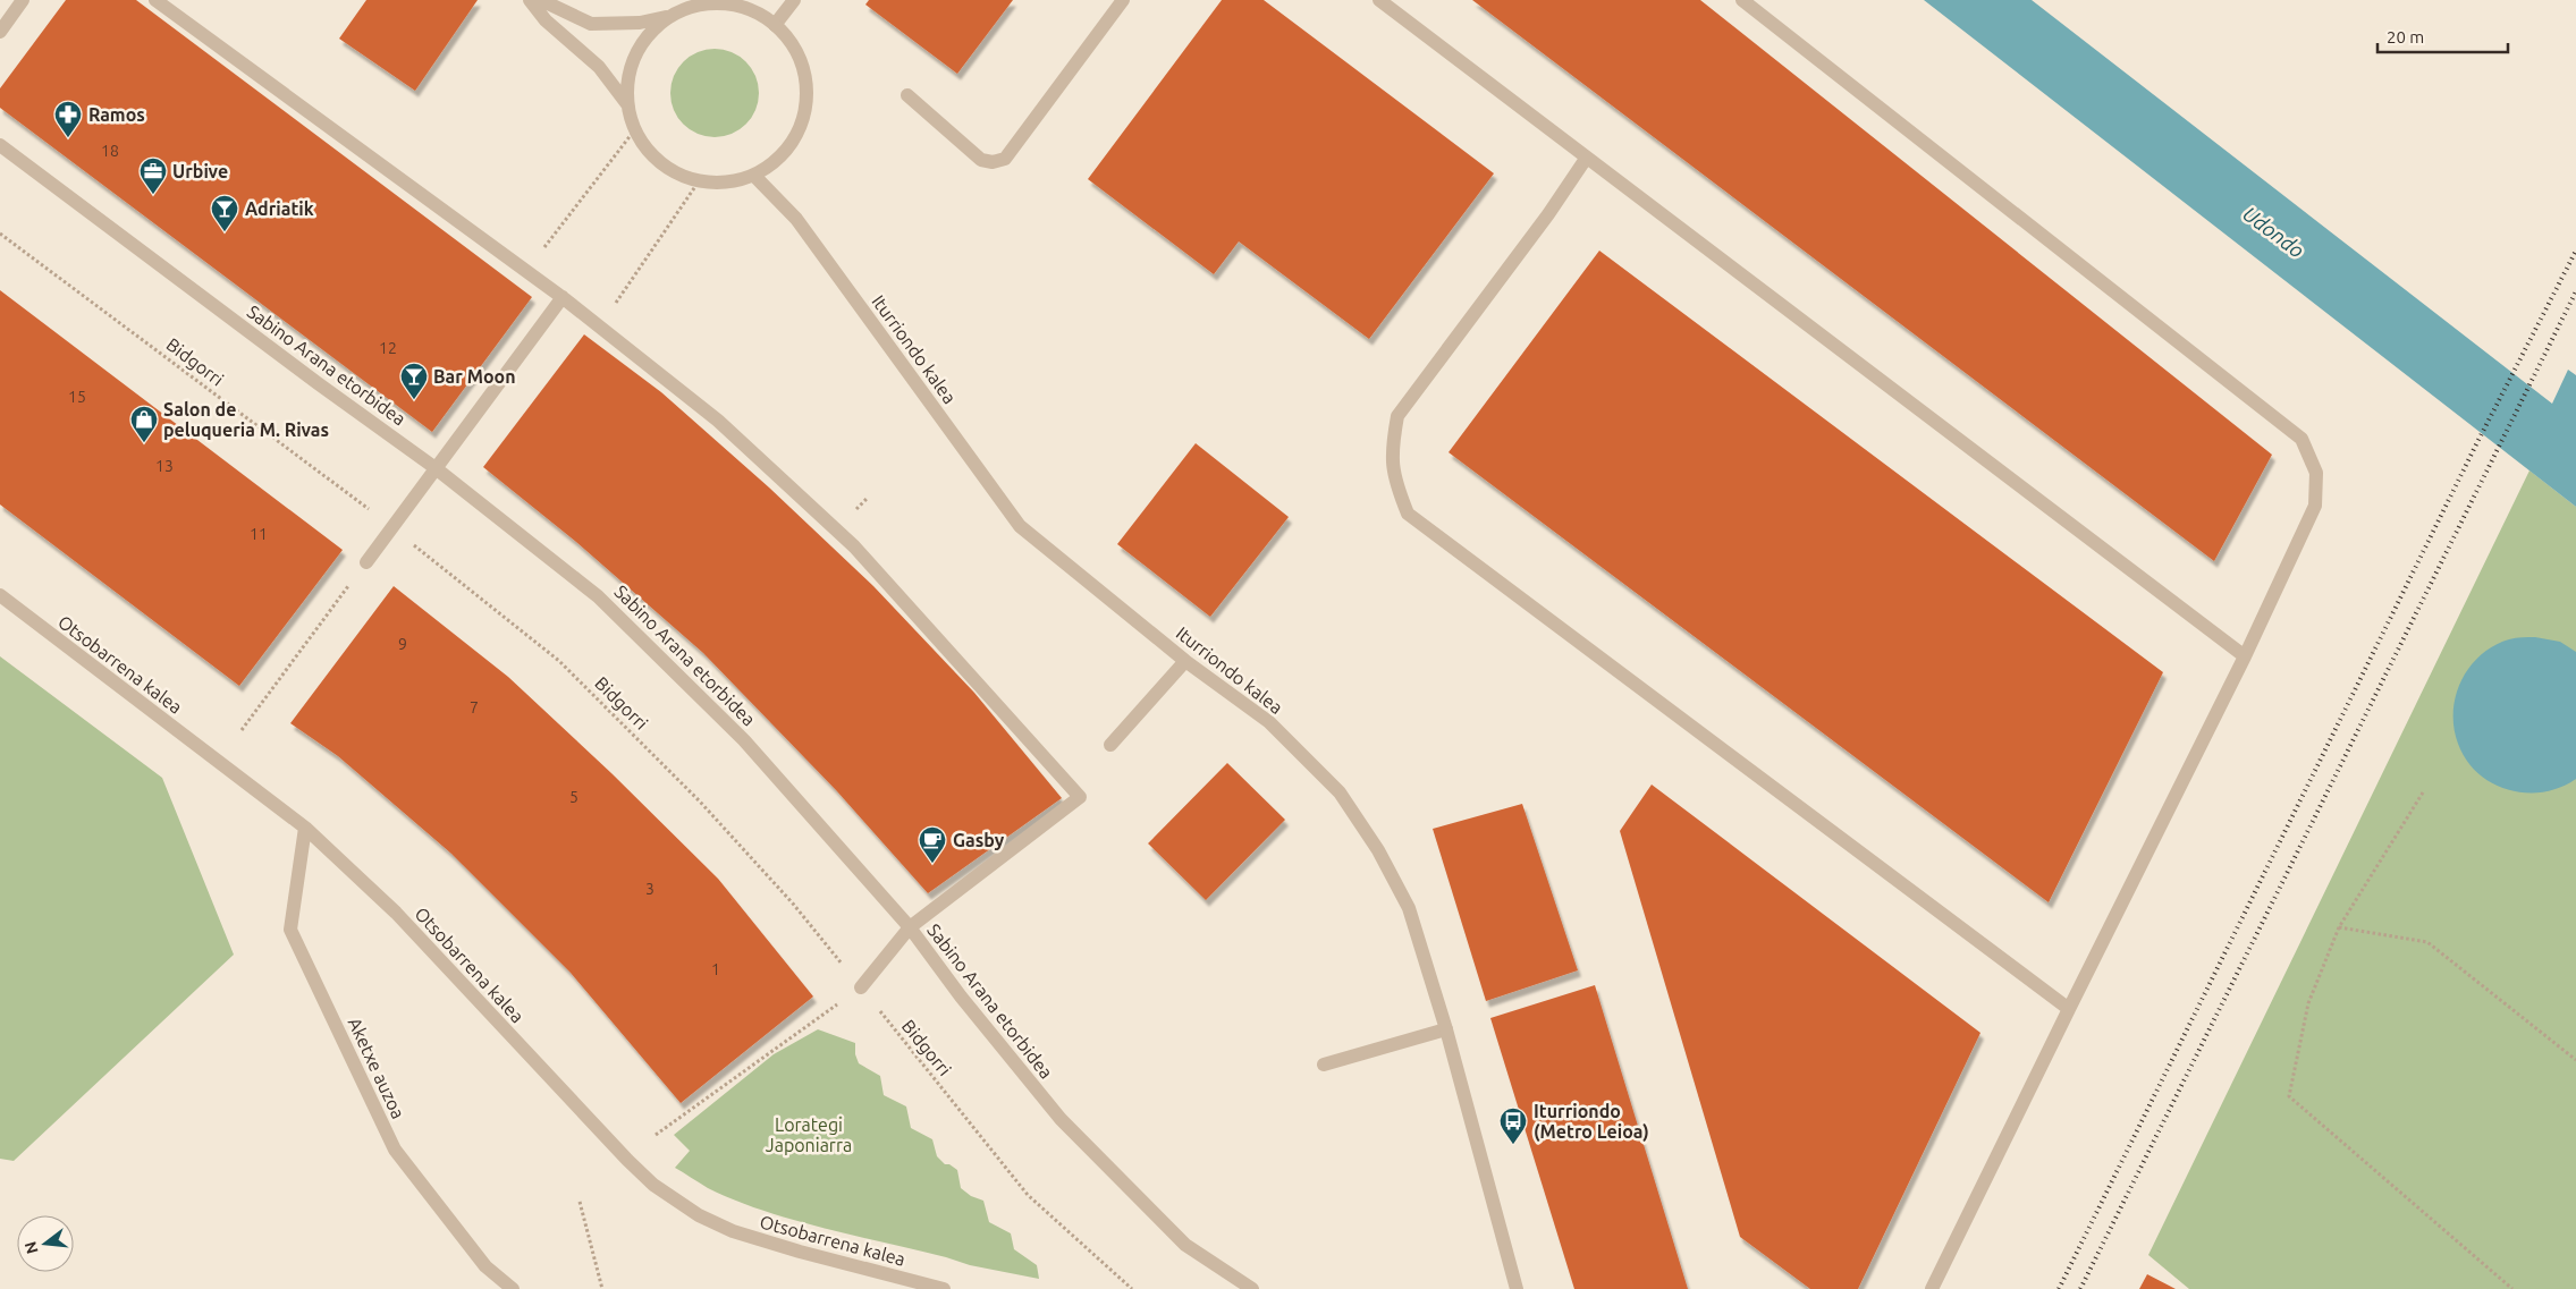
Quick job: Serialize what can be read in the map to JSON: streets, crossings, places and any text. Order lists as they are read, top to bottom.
{
  "streets": {
    "street": [
      "Iturriondo kalea",
      "Sabino Arana etorbidea",
      "Otsobarrena kalea",
      "Aketxe auzoa"
    ],
    "path": ["Bidgorri"]
  },
  "crossings": [
    ["Otsobarrena kalea", "Aketxe auzoa"]
  ],
  "water": ["Udondo"],
  "parks": ["Lorategi Japoniarra"],
  "places": {
    "pharmacy": ["Ramos"],
    "office": ["Urbive"],
    "bar": ["Adriatik", "Bar Moon"],
    "shop": ["Salon de peluqueria M. Rivas"],
    "cafe": ["Gasby"],
    "bus stop": ["Iturriondo (Metro Leioa)"]
  },
  "house_numbers": [
    "18",
    "12",
    "15",
    "13",
    "11",
    "9",
    "7",
    "5",
    "3",
    "1"
  ],
  "scale_bar": "20 m",
  "north": "left"
}
